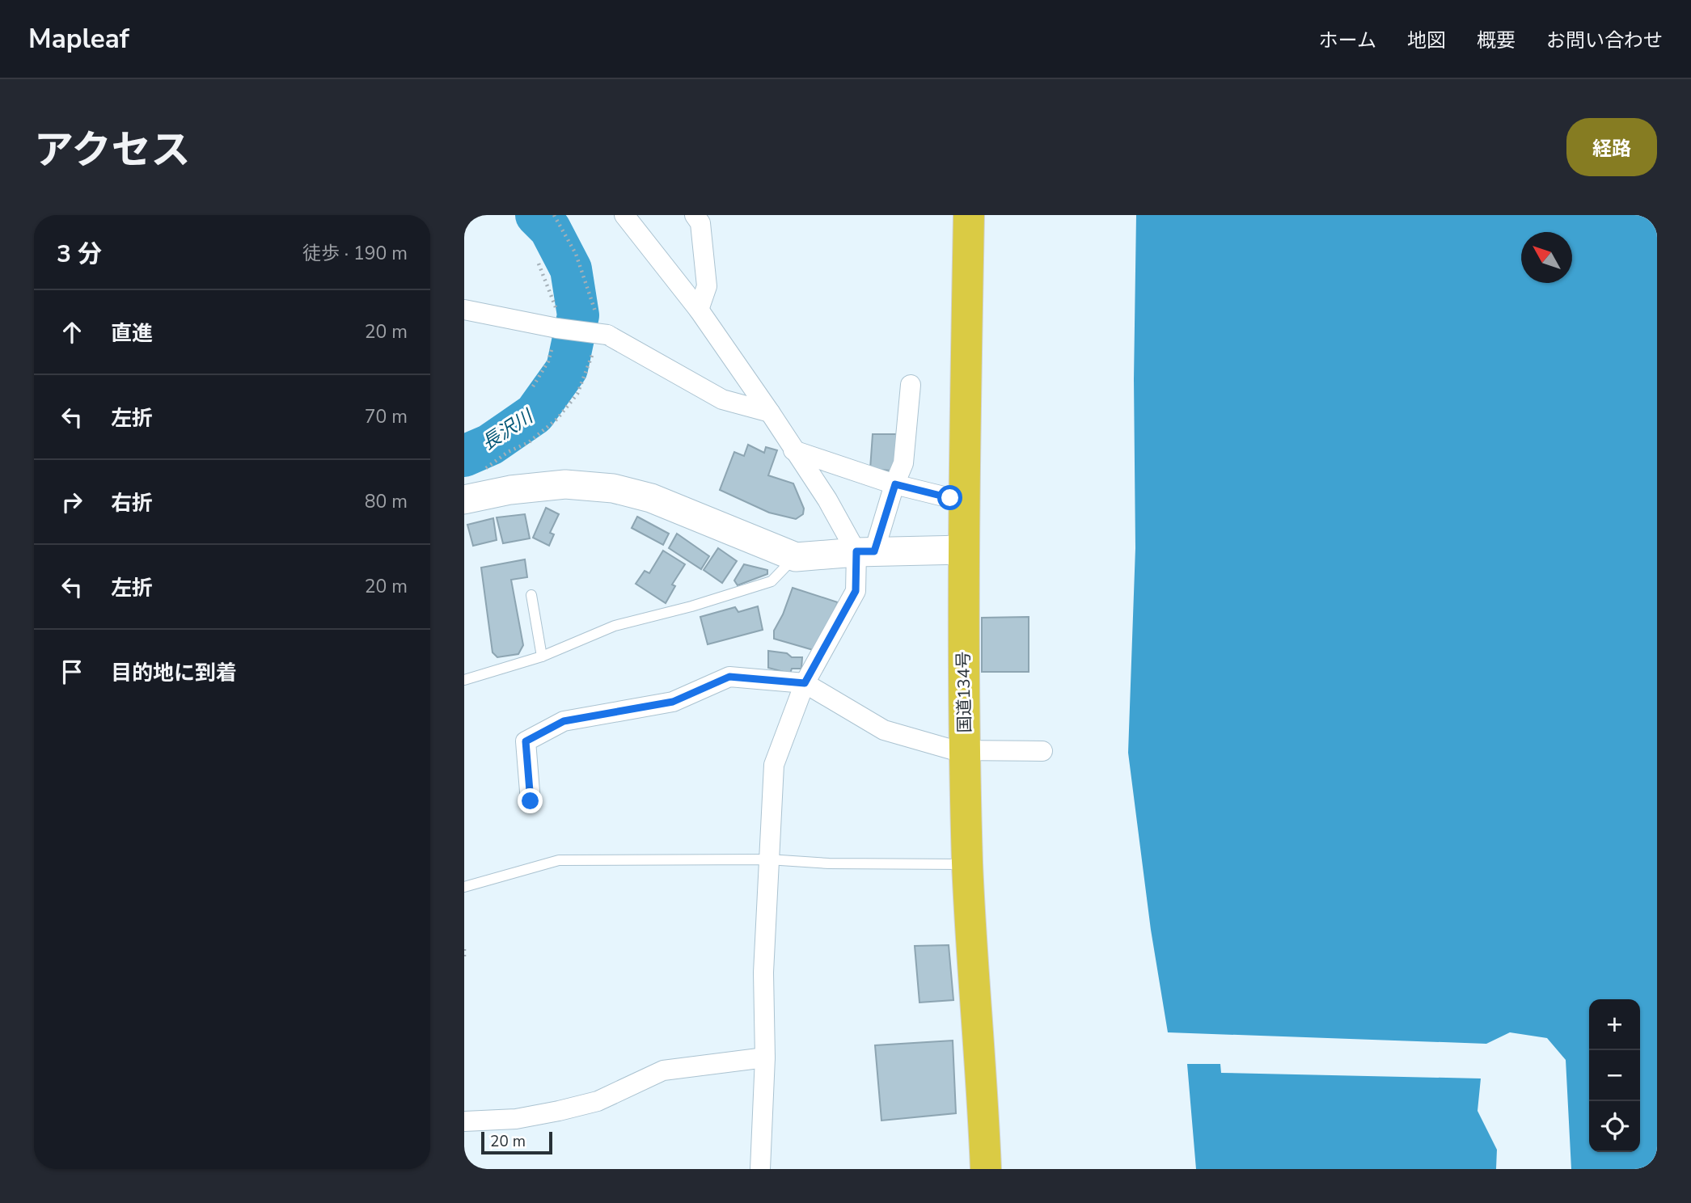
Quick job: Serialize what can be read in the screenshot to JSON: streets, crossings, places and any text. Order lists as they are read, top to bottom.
{
  "streets": {
    "highway": ["国道134号"]
  },
  "water": ["長沢川"],
  "scale_bar": "20 m",
  "north": "top left",
  "page": {
    "header": "Mapleaf",
    "nav": [
      "ホーム",
      "地図",
      "概要",
      "お問い合わせ"
    ],
    "title": "アクセス",
    "buttons": "経路",
    "heading": ["3 分", "徒歩 · 190 m"],
    "list": [
      ["直進", "20 m"],
      ["左折", "70 m"],
      ["右折", "80 m"],
      ["左折", "20 m"],
      "目的地に到着"
    ],
    "map_buttons": ["+", "−"],
    "scale": "20 m"
  }
}
